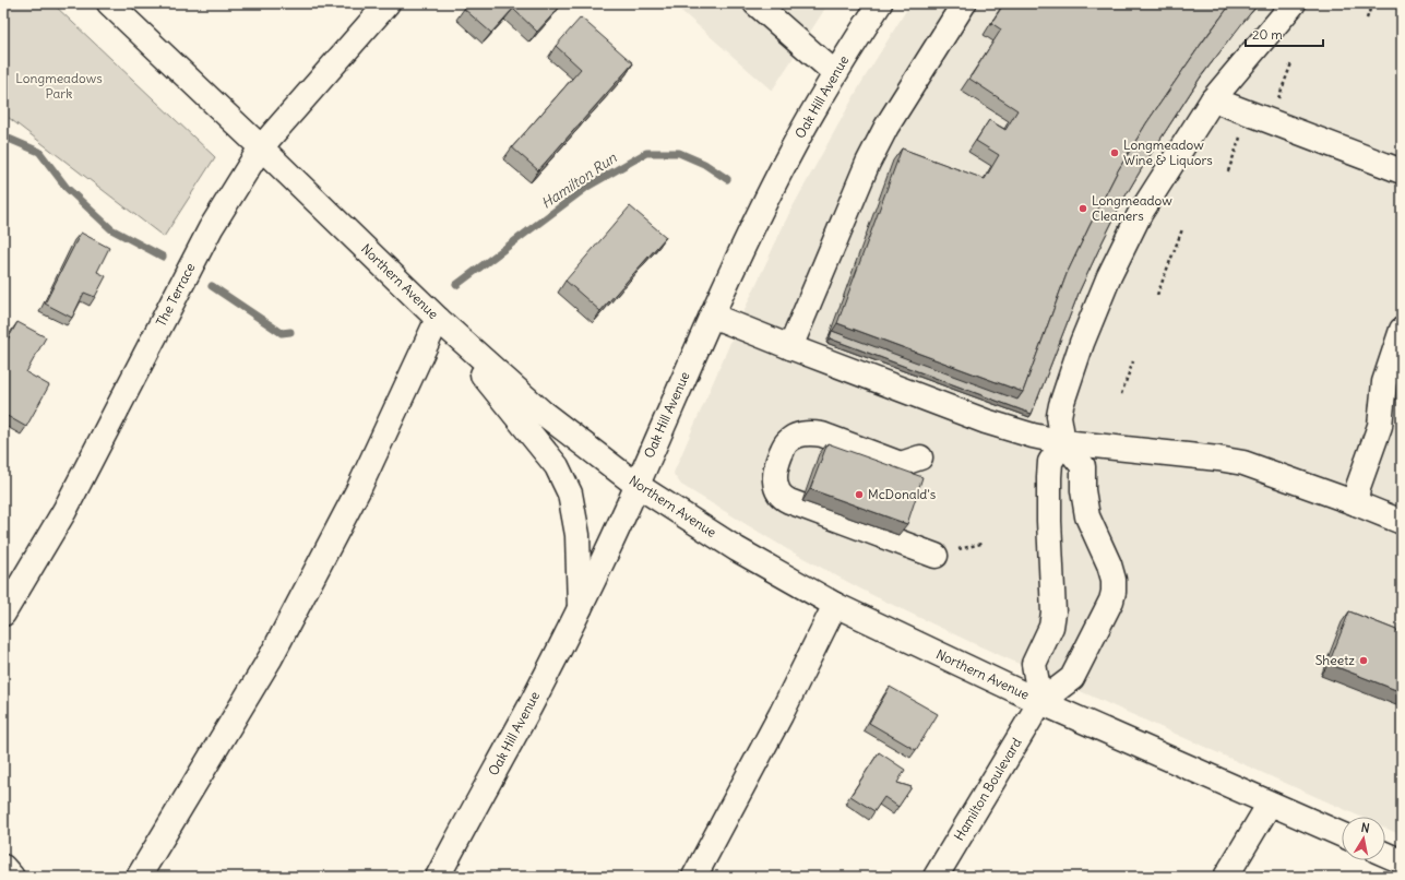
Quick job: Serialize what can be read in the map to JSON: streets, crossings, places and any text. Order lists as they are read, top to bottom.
{
  "streets": {
    "street": [
      "Oak Hill Avenue",
      "Northern Avenue",
      "The Terrace",
      "Hamilton Boulevard"
    ]
  },
  "crossings": [
    ["Oak Hill Avenue", "Northern Avenue"],
    ["Northern Avenue", "The Terrace"],
    ["Northern Avenue", "Hamilton Boulevard"]
  ],
  "water": ["Hamilton Run"],
  "parks": ["Longmeadows Park"],
  "places": [
    "Longmeadow Wine & Liquors",
    "Longmeadow Cleaners",
    "McDonald's",
    "Sheetz"
  ],
  "scale_bar": "20 m",
  "north": "top"
}
